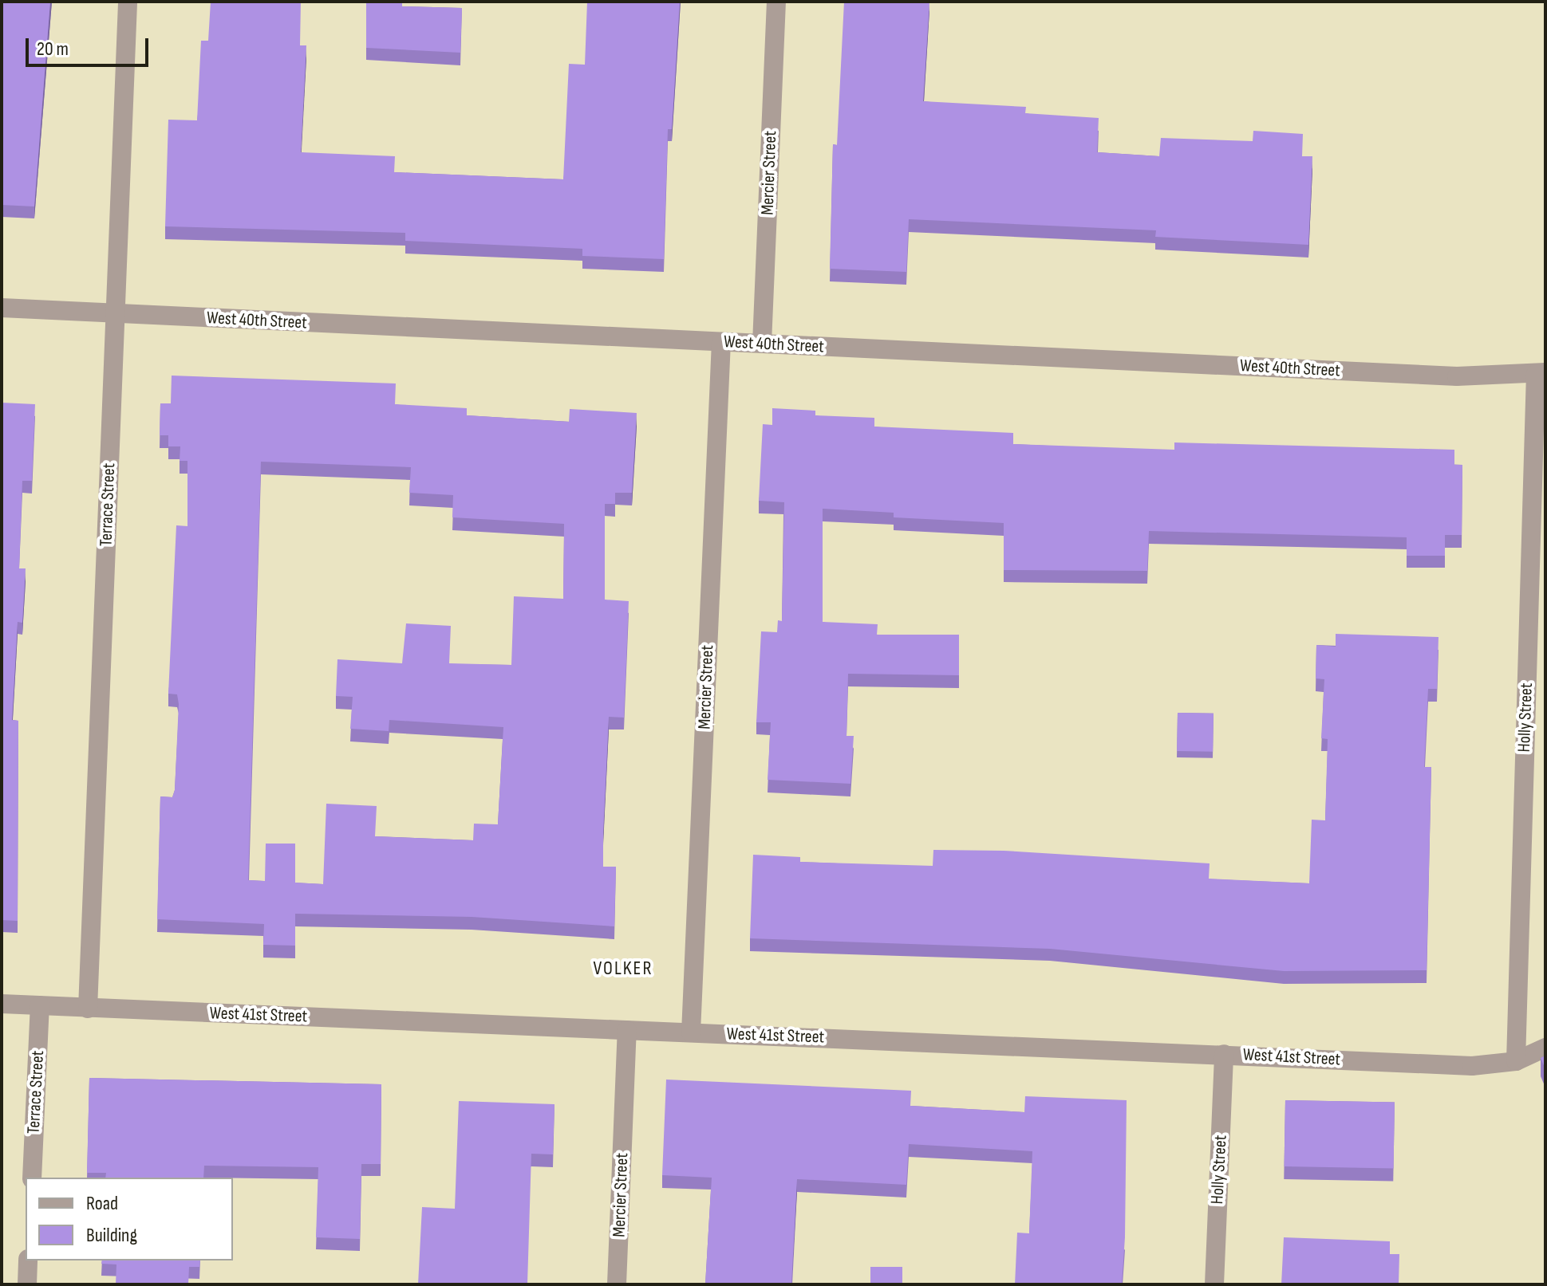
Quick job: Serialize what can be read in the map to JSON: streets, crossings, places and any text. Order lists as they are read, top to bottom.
{
  "streets": {
    "street": [
      "Mercier Street",
      "West 40th Street",
      "Terrace Street",
      "Holly Street",
      "West 41st Street"
    ]
  },
  "crossings": [
    ["Mercier Street", "West 40th Street"],
    ["Mercier Street", "West 41st Street"],
    ["West 40th Street", "Terrace Street"],
    ["West 40th Street", "Holly Street"],
    ["Terrace Street", "West 41st Street"],
    ["Holly Street", "West 41st Street"]
  ],
  "districts": ["VOLKER"],
  "legend": ["Road", "Building"],
  "scale_bar": "20 m"
}
